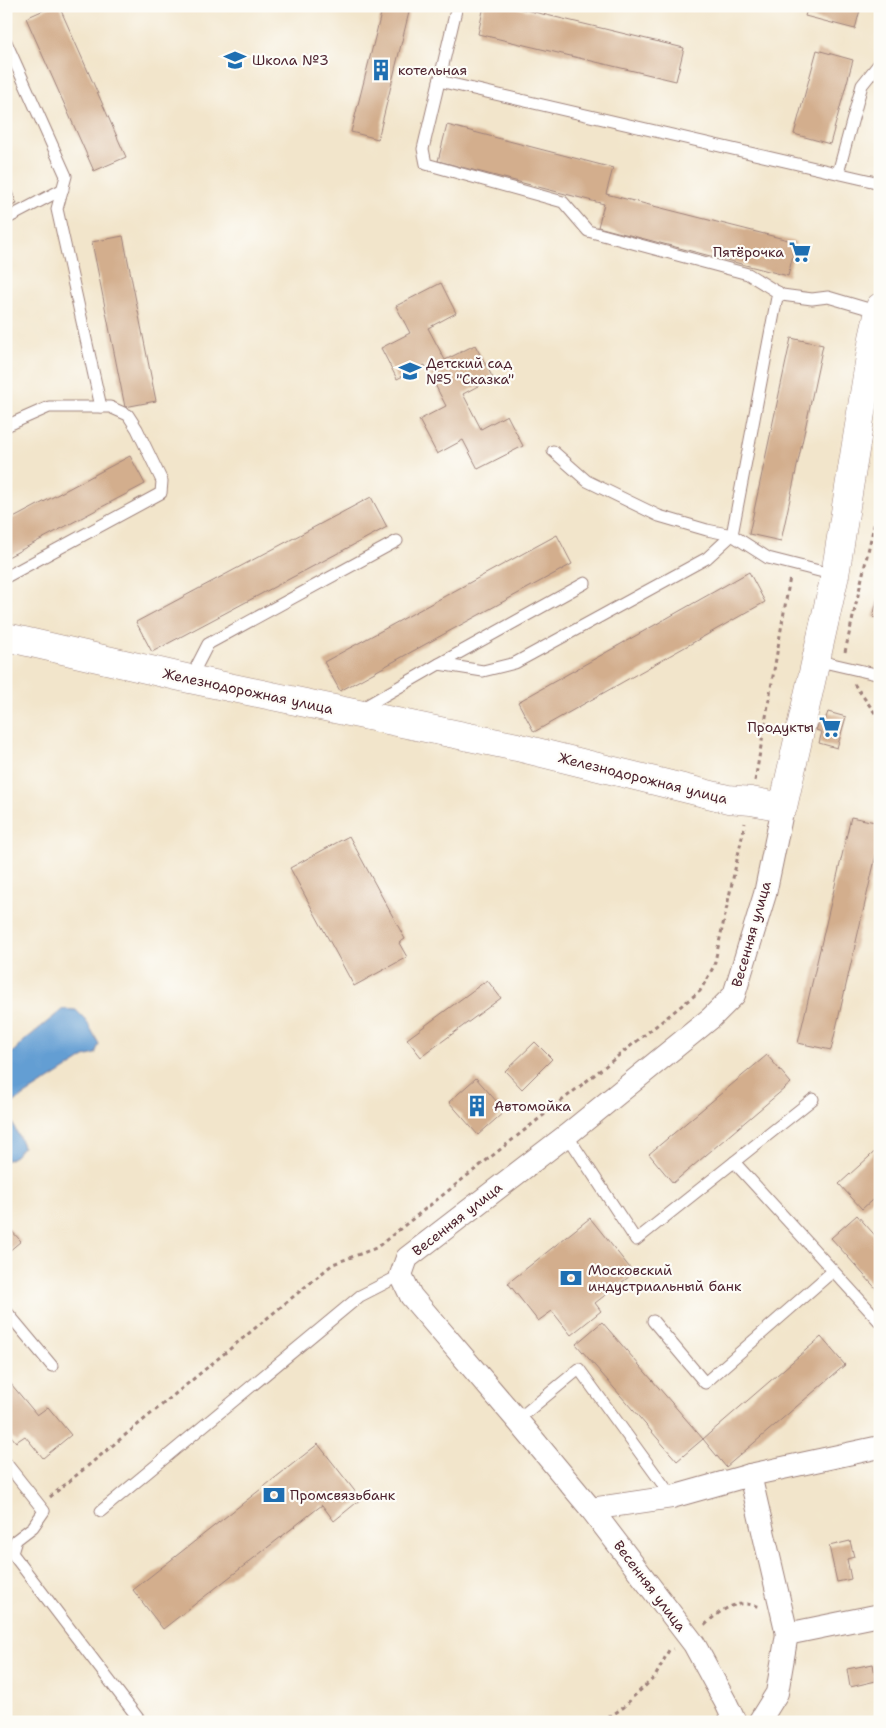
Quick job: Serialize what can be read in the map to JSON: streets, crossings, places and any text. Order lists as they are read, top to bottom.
{
  "streets": {
    "street": ["Железнодорожная улица", "Весенняя улица"]
  },
  "crossings": [
    ["Железнодорожная улица", "Весенняя улица"]
  ],
  "places": {
    "school or university": ["Школа №3", "Детский сад №5 \"Сказка\""],
    "building": ["котельная", "Автомойка"],
    "supermarket": ["Пятёрочка", "Продукты"],
    "bank": ["Московский индустриальный банк", "Промсвязьбанк"]
  }
}
